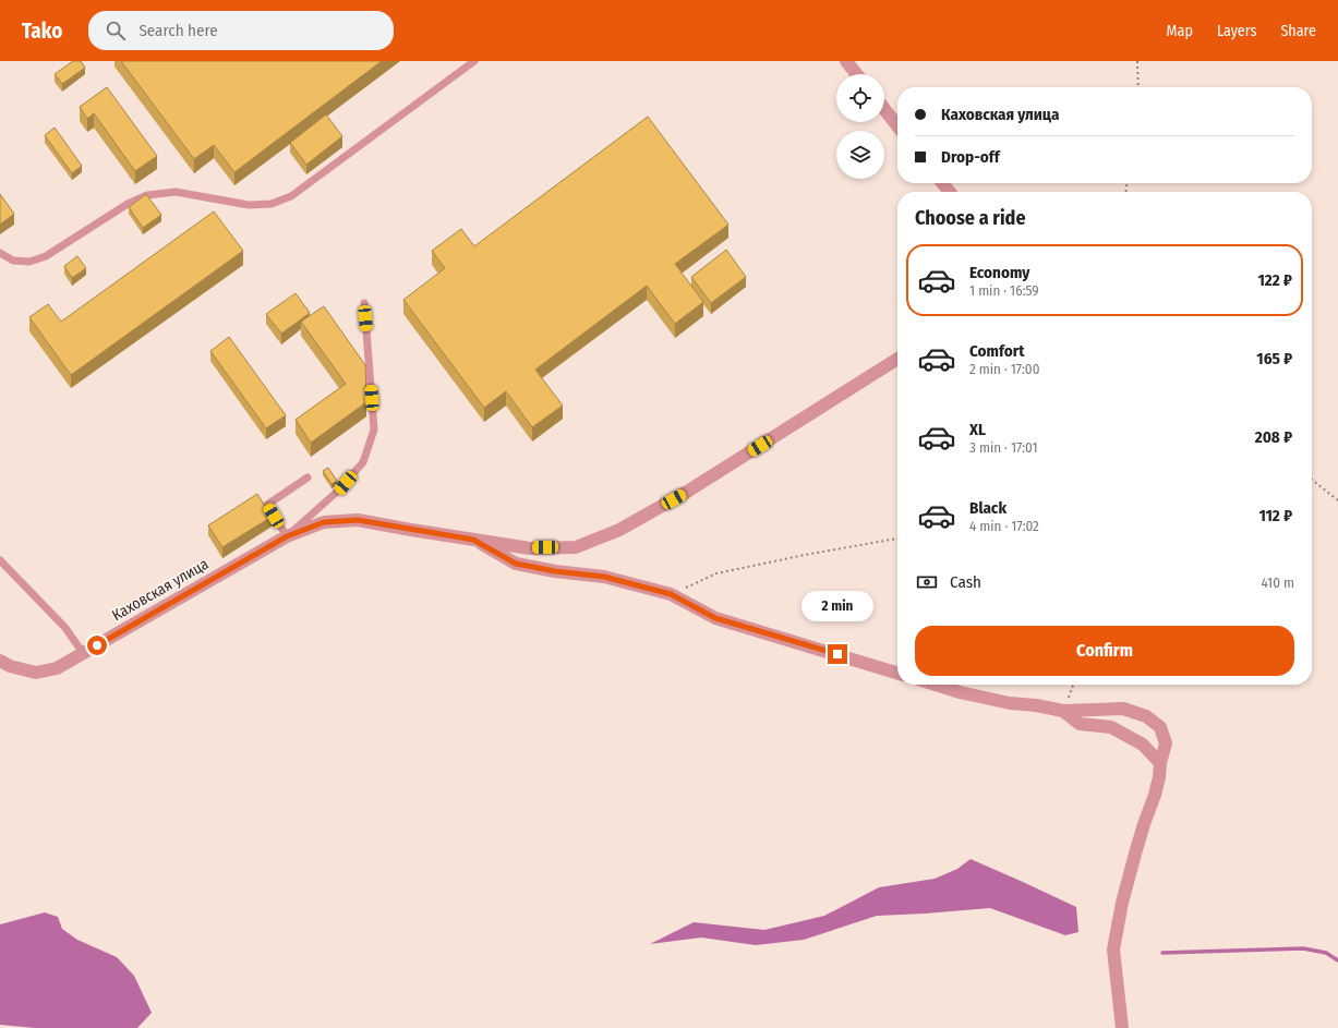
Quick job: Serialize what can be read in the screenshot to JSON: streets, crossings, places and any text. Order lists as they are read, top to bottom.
{
  "streets": {
    "street": ["Каховская улица"]
  },
  "page": {
    "header": "Tako",
    "search": "Search here",
    "nav": ["Map", "Layers", "Share"],
    "banner": ["Каховская улица", "Drop-off"],
    "heading": "Choose a ride",
    "list": [
      {
        "name": "Economy",
        "note": "1 min · 16:59",
        "value": "122 ₽"
      },
      {
        "name": "Comfort",
        "note": "2 min · 17:00",
        "value": "165 ₽"
      },
      {
        "name": "XL",
        "note": "3 min · 17:01",
        "value": "208 ₽"
      },
      {
        "name": "Black",
        "note": "4 min · 17:02",
        "value": "112 ₽"
      }
    ],
    "pay": ["Cash", "410 m"],
    "bubble": "2 min",
    "buttons": "Confirm"
  }
}
